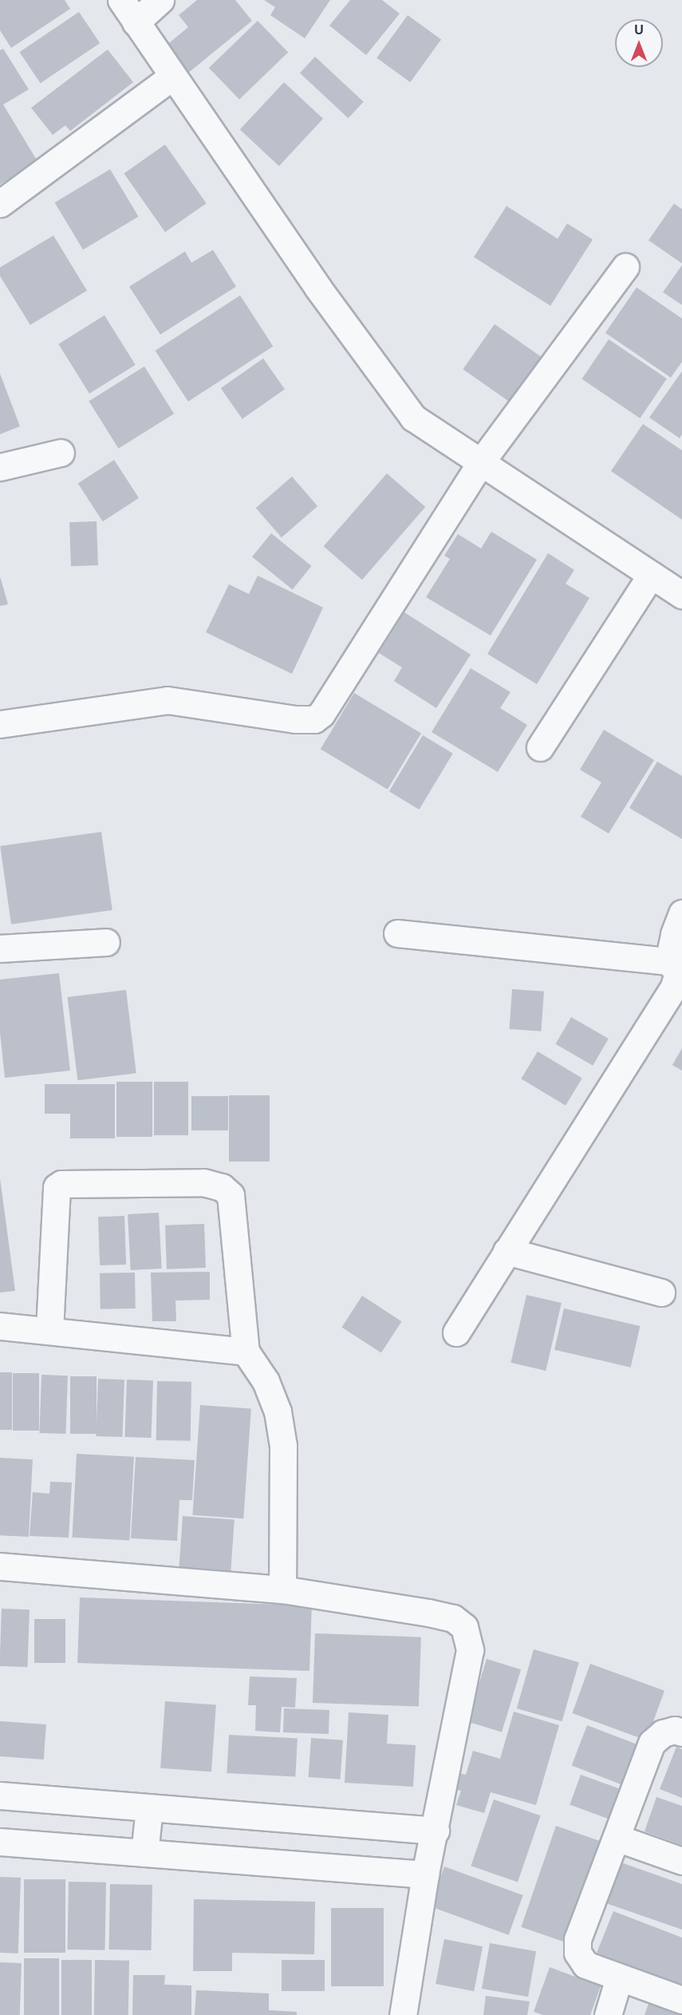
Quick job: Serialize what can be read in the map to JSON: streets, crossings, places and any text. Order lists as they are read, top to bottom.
{
  "north": "top"
}
